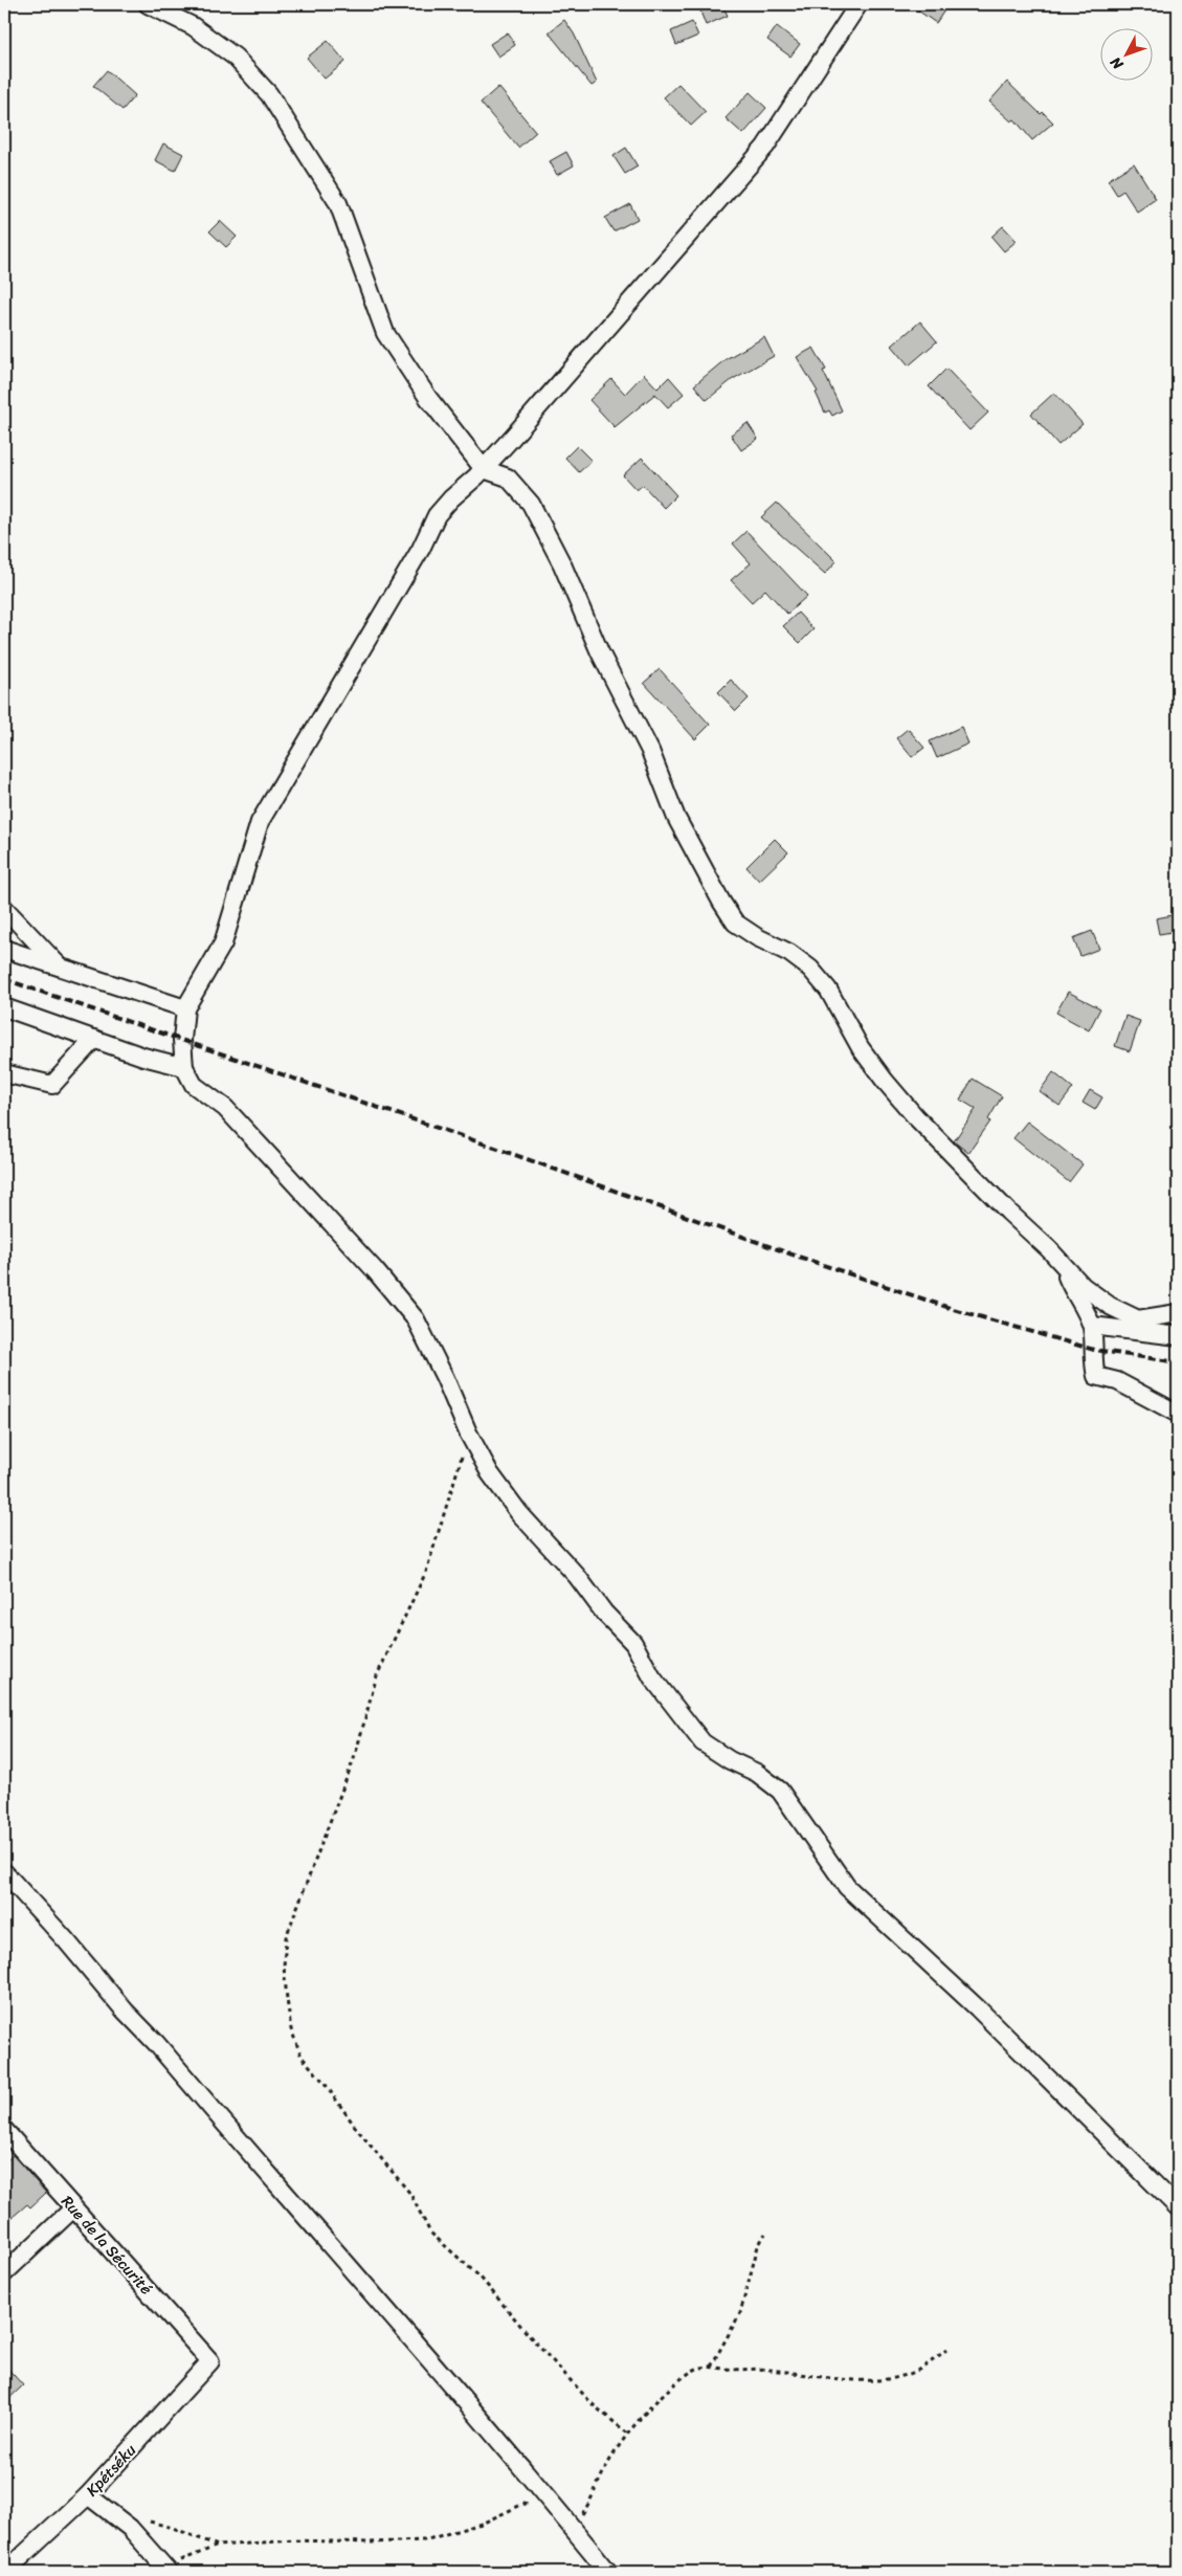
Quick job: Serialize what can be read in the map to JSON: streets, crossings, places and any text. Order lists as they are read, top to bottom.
{
  "streets": {
    "street": ["Rue de la Sécurité", "Kpétséku"]
  },
  "crossings": [
    ["Rue de la Sécurité", "Kpétséku"]
  ],
  "north": "bottom left"
}
